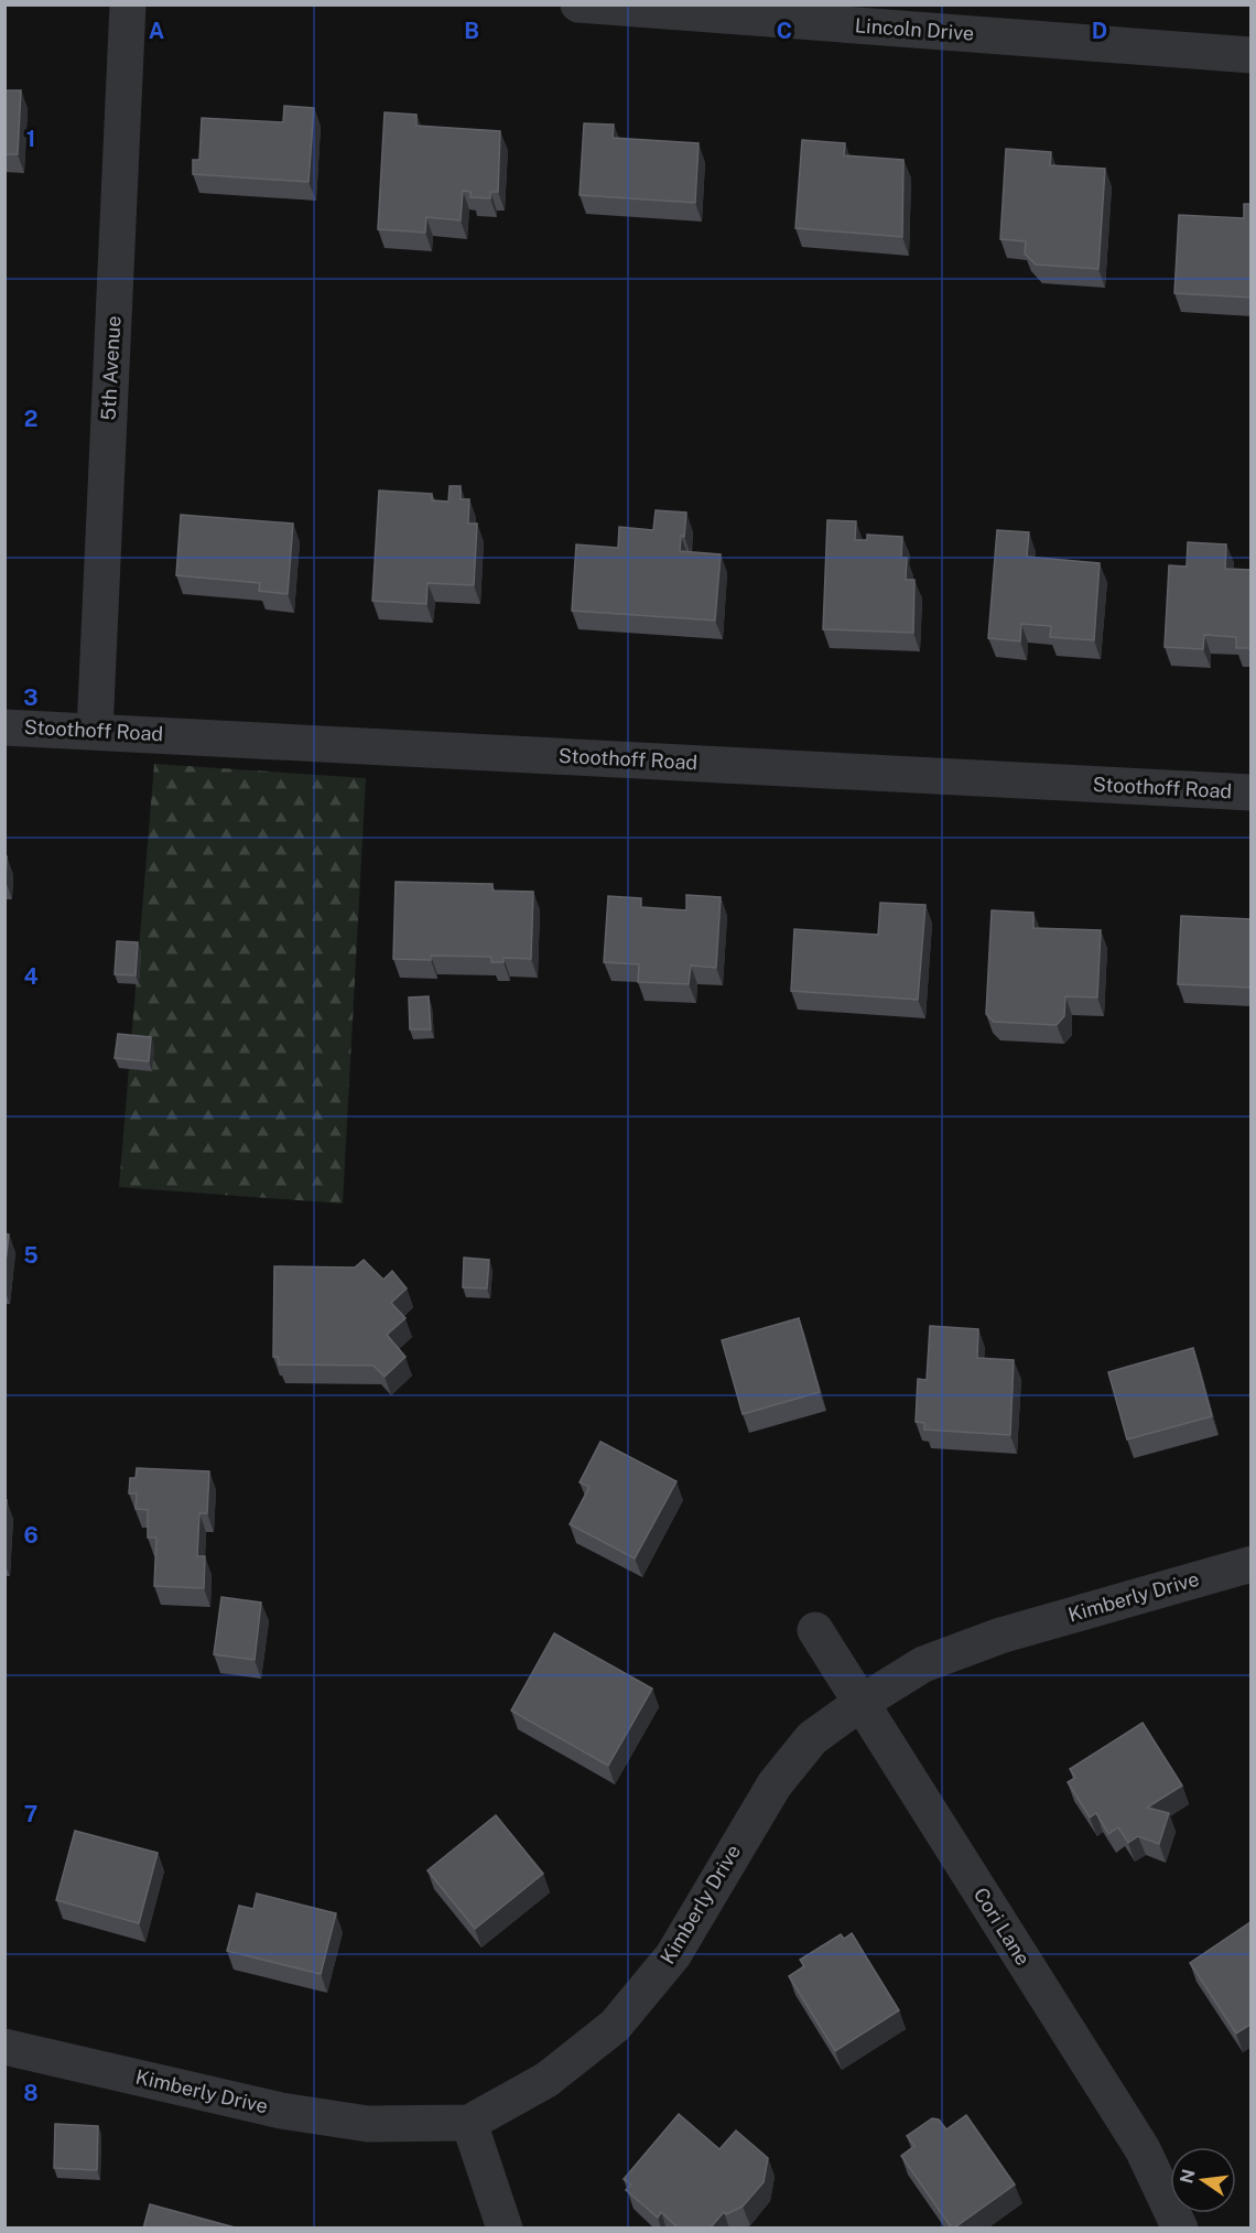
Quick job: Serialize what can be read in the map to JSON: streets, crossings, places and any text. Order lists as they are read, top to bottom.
{
  "streets": {
    "street": [
      "Lincoln Drive",
      "5th Avenue",
      "Stoothoff Road",
      "Kimberly Drive",
      "Cori Lane"
    ]
  },
  "crossings": [
    ["5th Avenue", "Stoothoff Road"],
    ["Kimberly Drive", "Cori Lane"]
  ],
  "north": "left",
  "grid": {
    "columns": [
      "A",
      "B",
      "C",
      "D"
    ],
    "rows": [
      "1",
      "2",
      "3",
      "4",
      "5",
      "6",
      "7",
      "8"
    ]
  }
}
